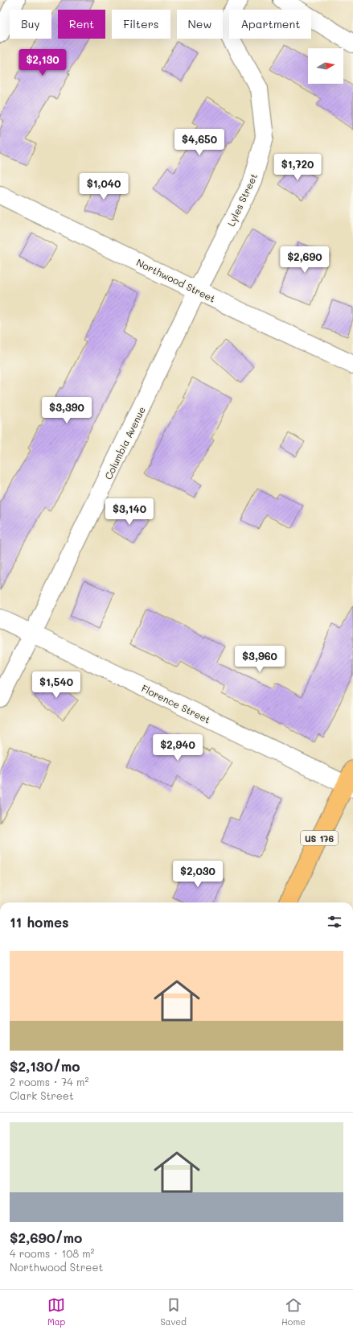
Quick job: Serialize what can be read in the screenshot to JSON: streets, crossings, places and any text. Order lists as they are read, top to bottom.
{
  "streets": {
    "main road": ["US 176"],
    "street": [
      "Lyles Street",
      "Northwood Street",
      "Columbia Avenue",
      "Florence Street"
    ]
  },
  "crossings": [
    ["Lyles Street", "Northwood Street"],
    ["Lyles Street", "Columbia Avenue"],
    ["Northwood Street", "Columbia Avenue"],
    ["Columbia Avenue", "Florence Street"],
    ["Florence Street", "US 176"]
  ],
  "north": "right",
  "page": {
    "chip": [
      "Buy",
      "Rent",
      "Filters",
      "New",
      "Apartment"
    ],
    "price": [
      "$2,130",
      "$4,650",
      "$1,720",
      "$1,040",
      "$2,690",
      "$3,390",
      "$3,140",
      "$3,960",
      "$1,540",
      "$2,940",
      "$2,030"
    ],
    "heading": "11 homes",
    "list": [
      {
        "name": "$2,130/mo",
        "note": "2 rooms · 74 m² · Clark Street"
      },
      {
        "name": "$2,690/mo",
        "note": "4 rooms · 108 m² · Northwood Street"
      }
    ],
    "tabs": ["Map", "Saved", "Home"]
  }
}
